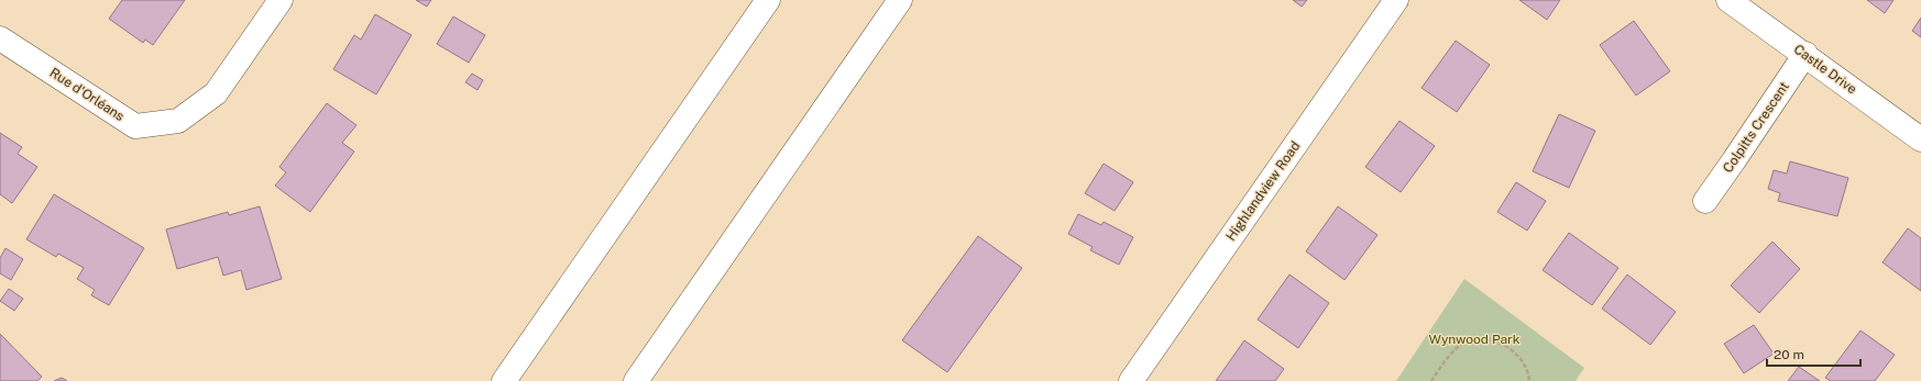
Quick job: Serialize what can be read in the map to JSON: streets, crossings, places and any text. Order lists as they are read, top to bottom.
{
  "streets": {
    "main road": [
      "Castle Drive",
      "Rue d'Orléans",
      "Colpitts Crescent",
      "Highlandview Road"
    ]
  },
  "crossings": [
    ["Castle Drive", "Colpitts Crescent"]
  ],
  "parks": ["Wynwood Park"],
  "scale_bar": "20 m"
}
